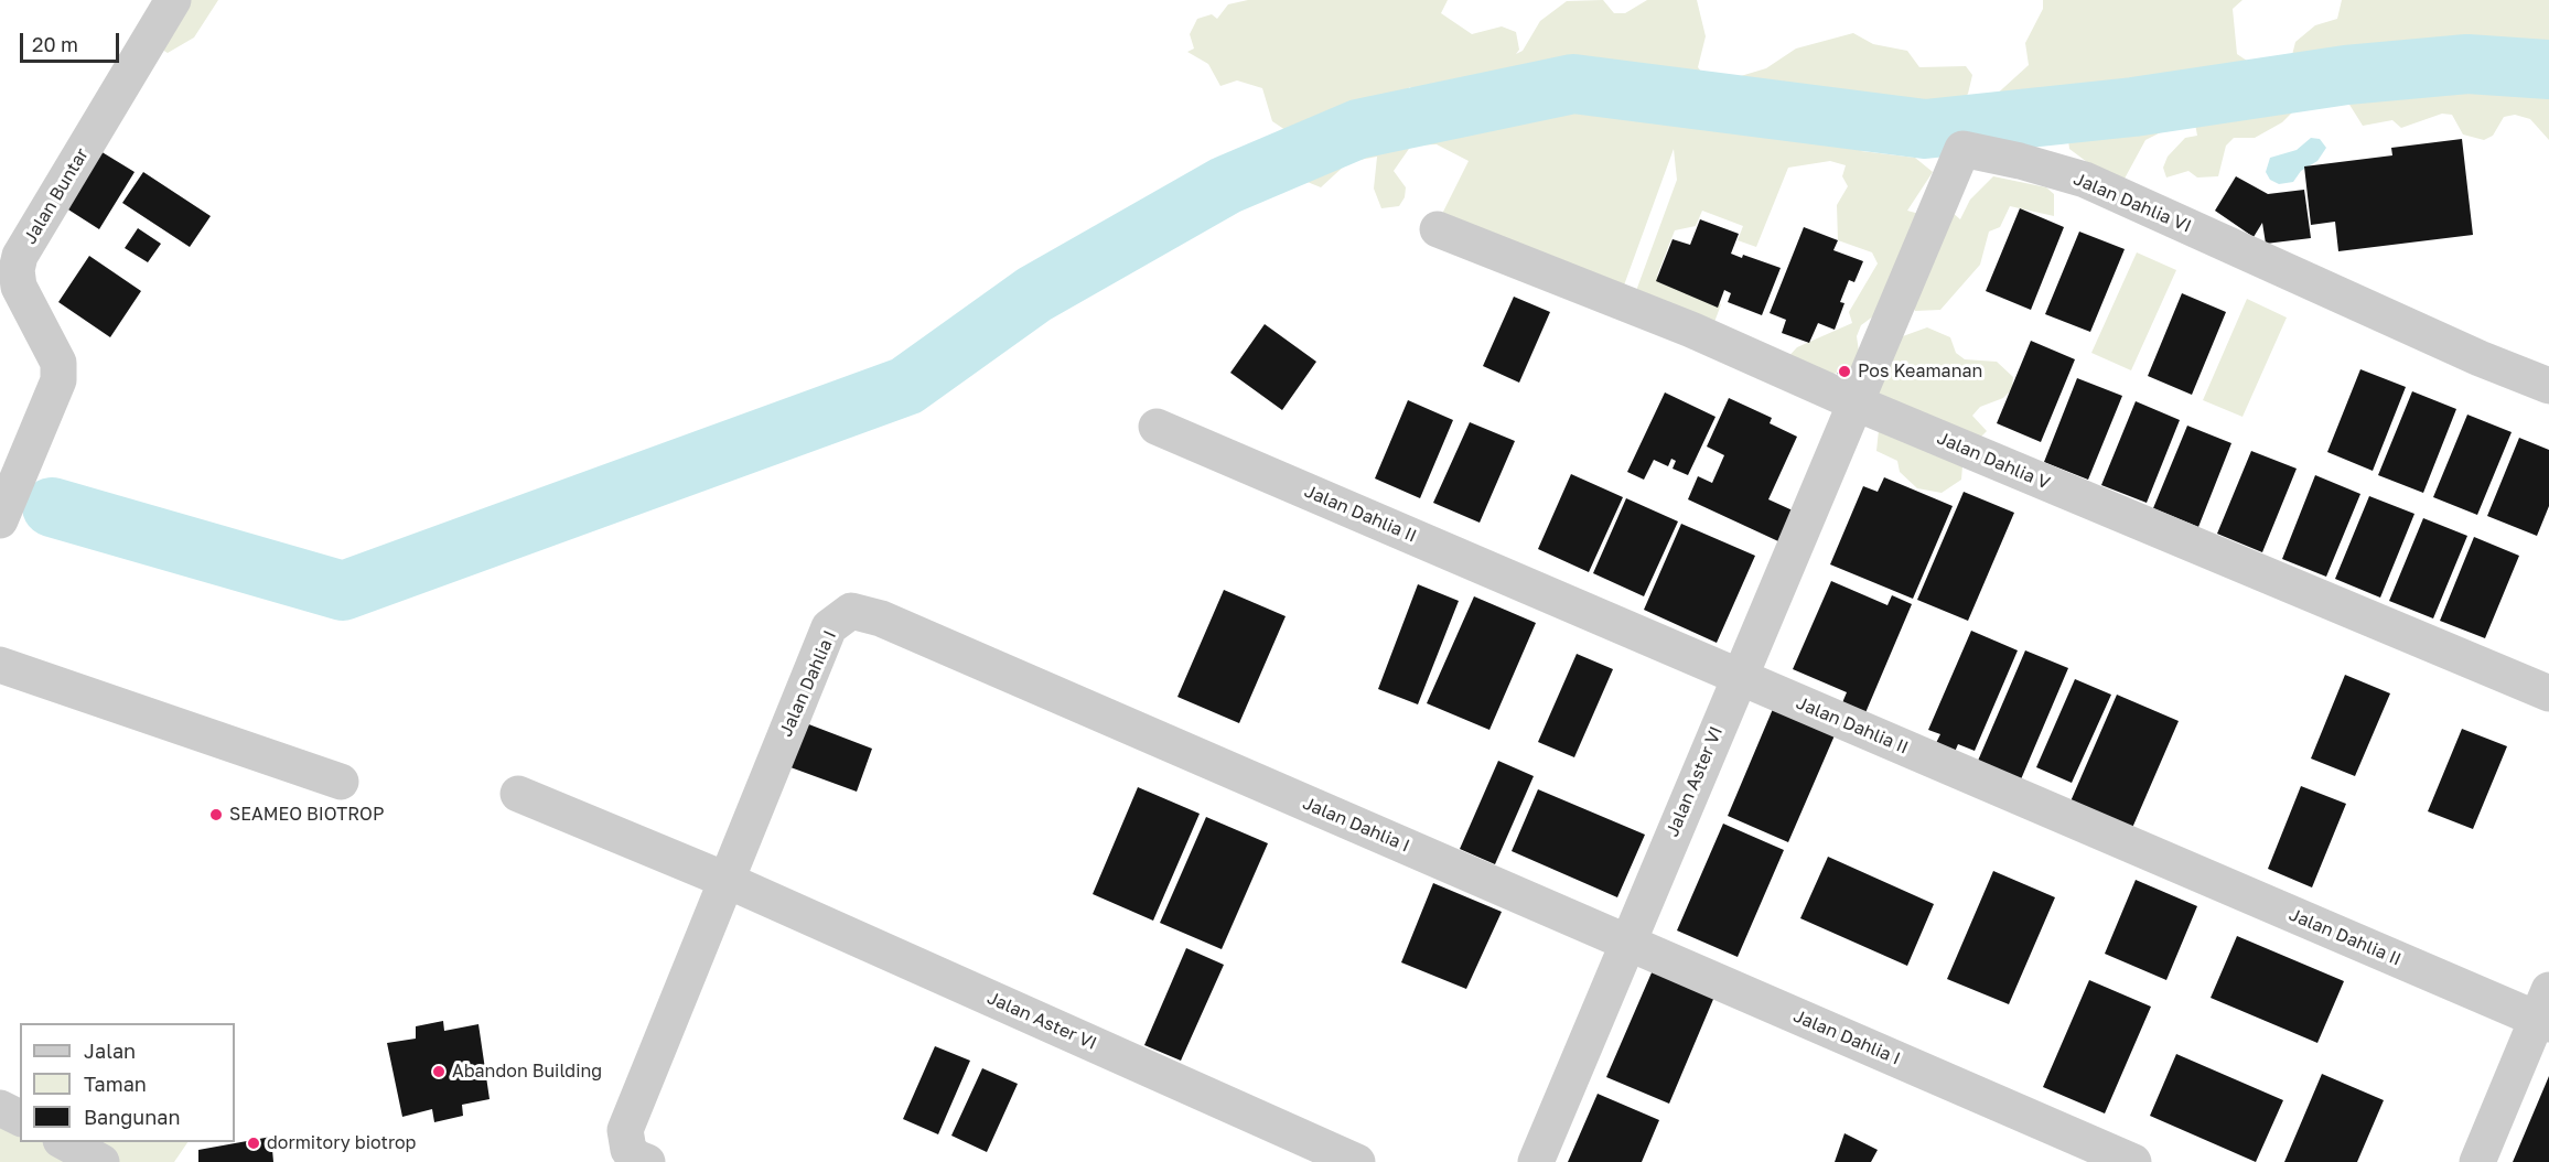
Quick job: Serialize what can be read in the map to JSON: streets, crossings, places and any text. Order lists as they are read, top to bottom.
{
  "streets": {
    "street": [
      "Jalan Buntar",
      "Jalan Dahlia VI",
      "Jalan Dahlia V",
      "Jalan Dahlia II",
      "Jalan Dahlia I",
      "Jalan Aster VI"
    ]
  },
  "crossings": [
    ["Jalan Dahlia VI", "Jalan Dahlia V"],
    ["Jalan Dahlia VI", "Jalan Aster VI"],
    ["Jalan Dahlia V", "Jalan Aster VI"],
    ["Jalan Dahlia II", "Jalan Aster VI"],
    ["Jalan Dahlia I", "Jalan Aster VI"]
  ],
  "places": [
    "Pos Keamanan",
    "SEAMEO BIOTROP",
    "Abandon Building",
    "dormitory biotrop"
  ],
  "legend": ["Jalan", "Taman", "Bangunan"],
  "scale_bar": "20 m"
}
